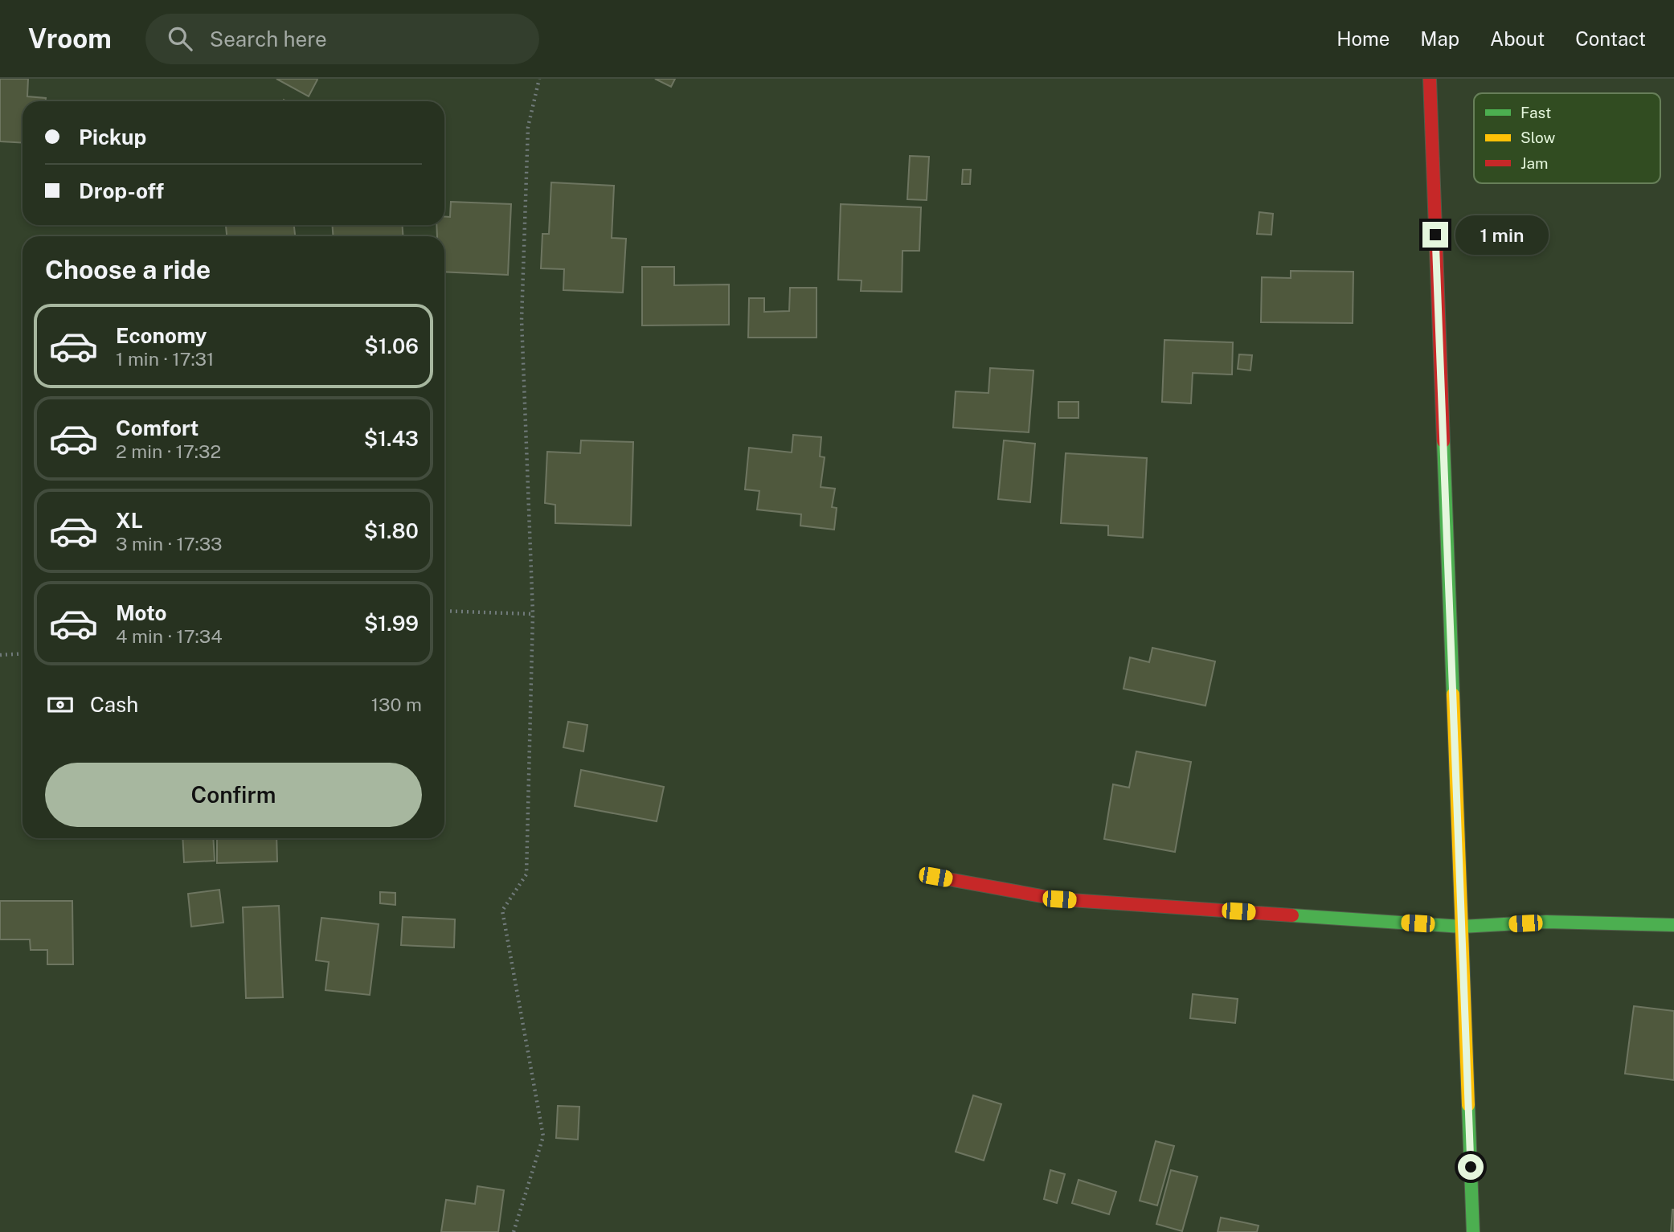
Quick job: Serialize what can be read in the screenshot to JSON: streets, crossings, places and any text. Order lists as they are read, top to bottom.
{
  "legend": ["Fast", "Slow", "Jam"],
  "page": {
    "header": "Vroom",
    "search": "Search here",
    "nav": [
      "Home",
      "Map",
      "About",
      "Contact"
    ],
    "banner": ["Pickup", "Drop-off"],
    "bubble": "1 min",
    "heading": "Choose a ride",
    "list": [
      {
        "name": "Economy",
        "note": "1 min · 17:31",
        "value": "$1.06"
      },
      {
        "name": "Comfort",
        "note": "2 min · 17:32",
        "value": "$1.43"
      },
      {
        "name": "XL",
        "note": "3 min · 17:33",
        "value": "$1.80"
      },
      {
        "name": "Moto",
        "note": "4 min · 17:34",
        "value": "$1.99"
      }
    ],
    "pay": ["Cash", "130 m"],
    "buttons": "Confirm"
  }
}
